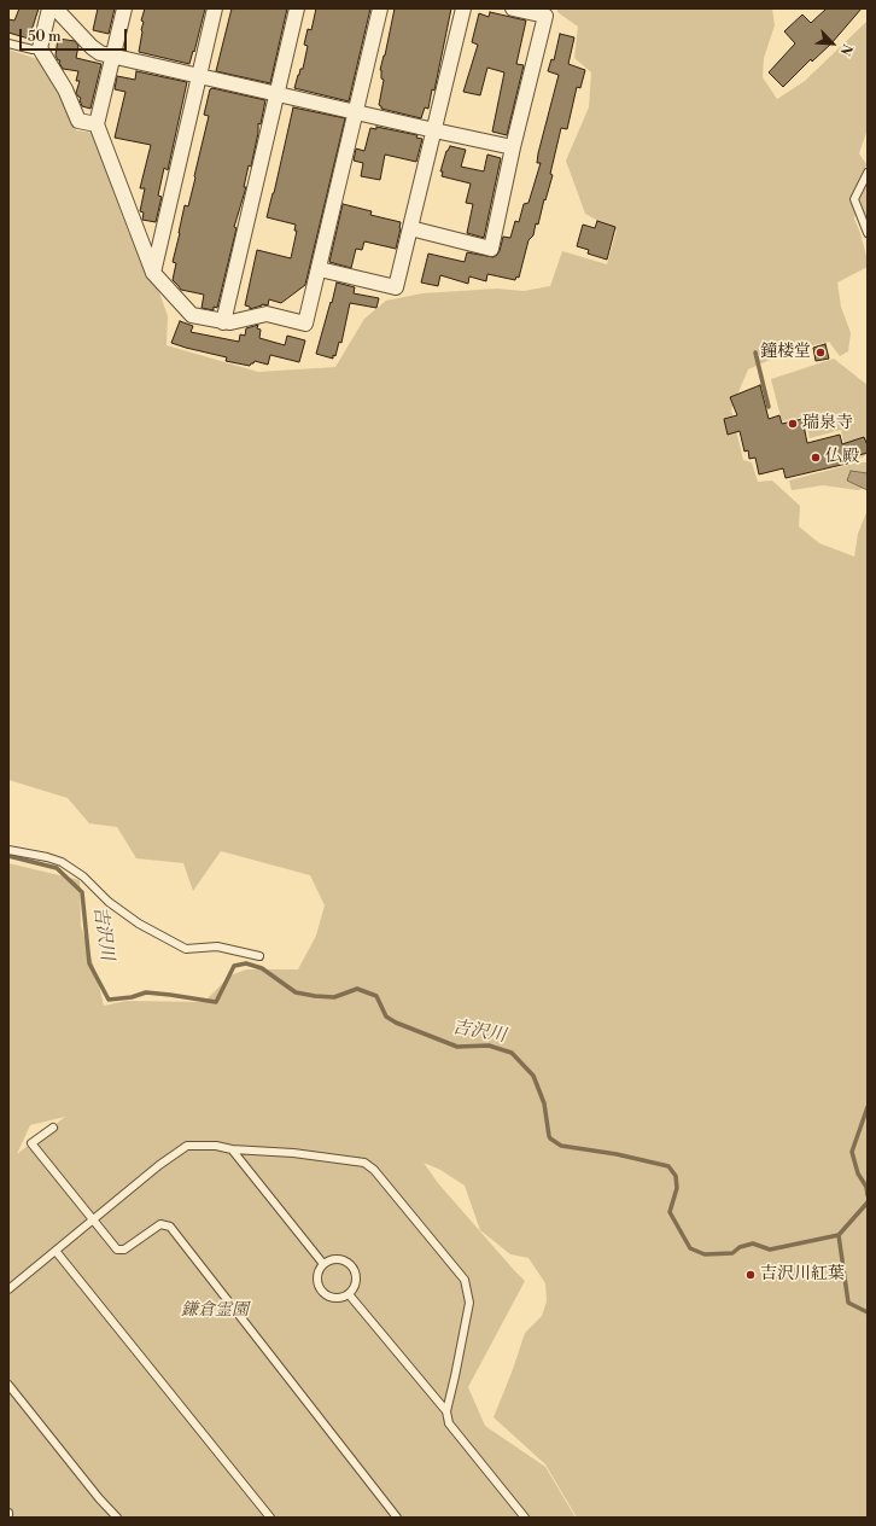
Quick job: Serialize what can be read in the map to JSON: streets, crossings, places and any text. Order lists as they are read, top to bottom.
{
  "water": ["吉沢川"],
  "parks": ["鎌倉霊園"],
  "places": [
    "鐘楼堂",
    "瑞泉寺",
    "仏殿",
    "吉沢川紅葉"
  ],
  "scale_bar": "50 m",
  "north": "bottom right"
}
